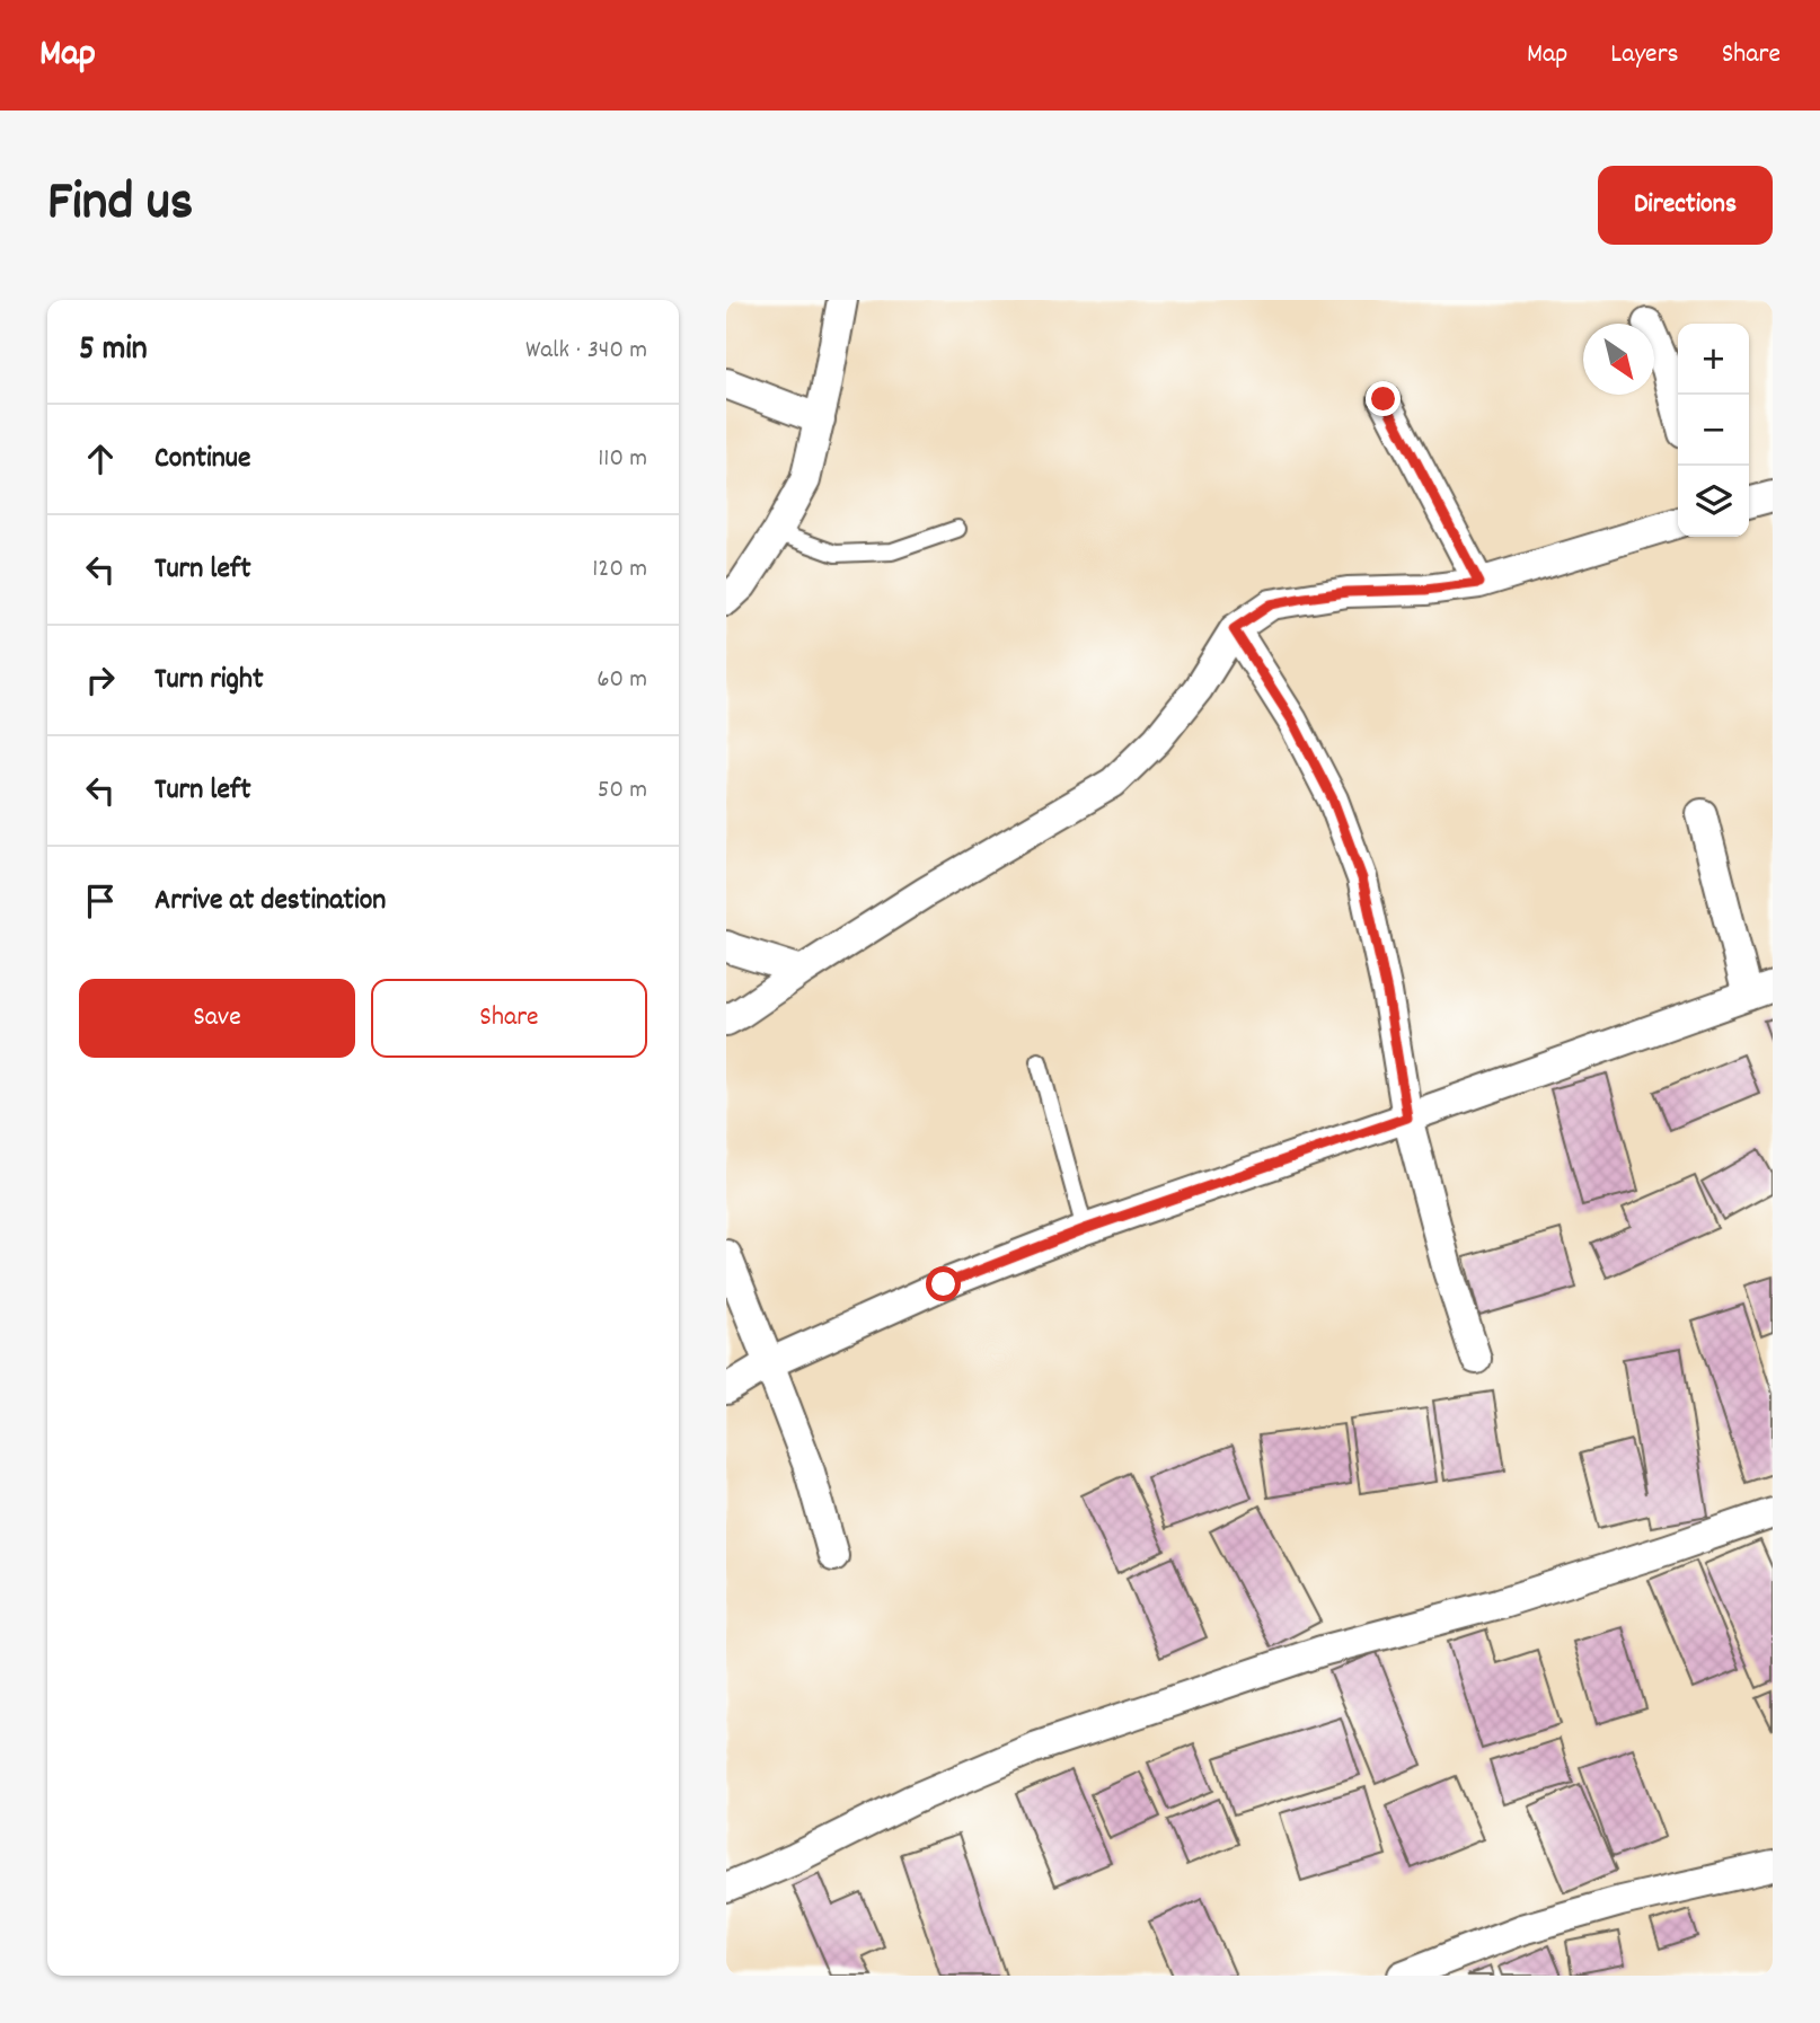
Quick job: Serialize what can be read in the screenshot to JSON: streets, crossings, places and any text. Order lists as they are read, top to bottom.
{
  "north": "bottom right",
  "page": {
    "header": "Map",
    "nav": ["Map", "Layers", "Share"],
    "title": "Find us",
    "buttons": [
      "Directions",
      ["Save", "Share"]
    ],
    "heading": ["5 min", "Walk · 340 m"],
    "map_buttons": ["+", "−"],
    "list": [
      ["Continue", "110 m"],
      ["Turn left", "120 m"],
      ["Turn right", "60 m"],
      ["Turn left", "50 m"],
      "Arrive at destination"
    ]
  }
}
